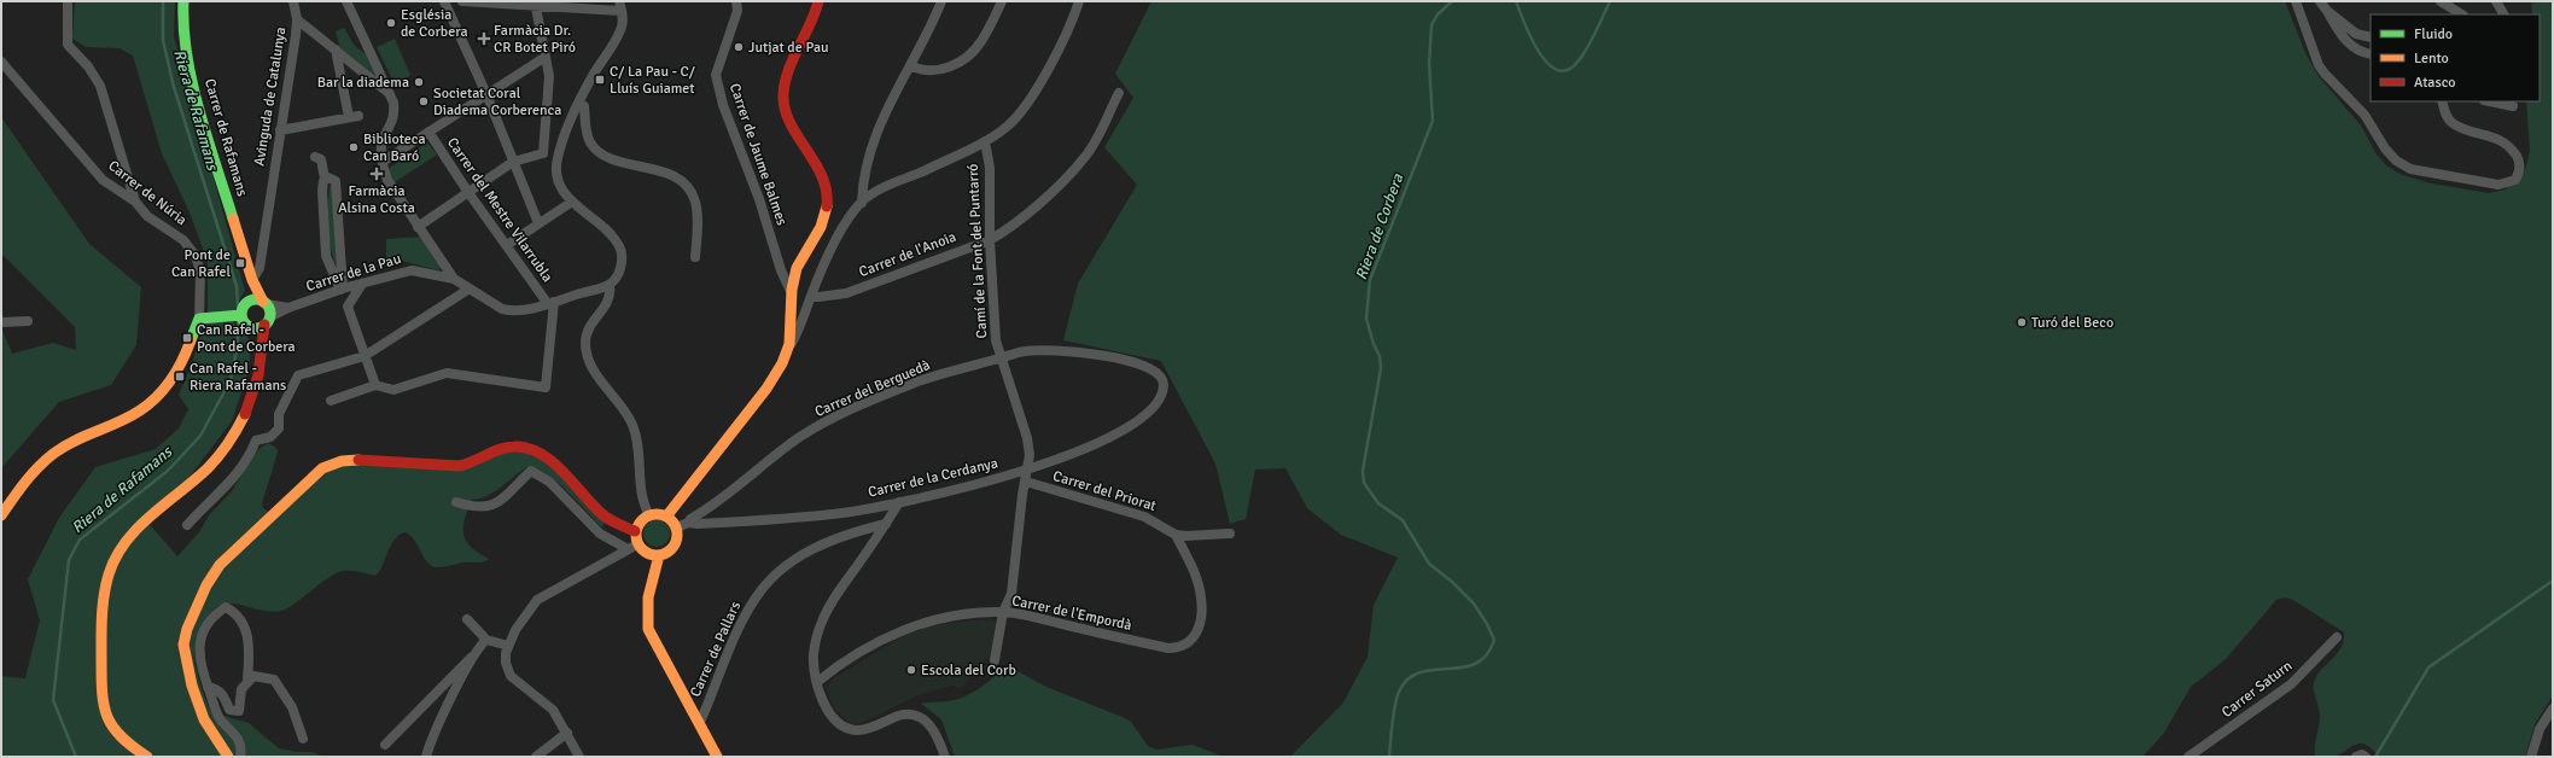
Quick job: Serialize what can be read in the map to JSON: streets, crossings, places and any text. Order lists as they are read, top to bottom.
{
  "streets": {
    "street": [
      "Avinguda de Catalunya",
      "Carrer de Rafamans",
      "Carrer de Jaume Balmes",
      "Carrer de Núria",
      "Carrer del Mestre Vilarrubla",
      "Camí de la Font del Puntarró",
      "Carrer de l'Anoia",
      "Carrer de la Pau",
      "Carrer del Berguedà",
      "Carrer de la Cerdanya",
      "Carrer del Priorat",
      "Carrer de l'Empordà",
      "Carrer de Pallars",
      "Carrer Saturn"
    ]
  },
  "crossings": [
    ["Avinguda de Catalunya", "Carrer de Rafamans"],
    ["Carrer de Rafamans", "Carrer de la Pau"],
    ["Carrer del Mestre Vilarrubla", "Carrer de la Pau"],
    ["Camí de la Font del Puntarró", "Carrer de l'Anoia"],
    ["Camí de la Font del Puntarró", "Carrer del Berguedà"],
    ["Camí de la Font del Puntarró", "Carrer de la Cerdanya"],
    ["Camí de la Font del Puntarró", "Carrer del Priorat"],
    ["Camí de la Font del Puntarró", "Carrer de l'Empordà"],
    ["Carrer del Berguedà", "Carrer de la Cerdanya"],
    ["Carrer del Priorat", "Carrer de l'Empordà"]
  ],
  "water": ["Riera de Rafamans", "Riera de Corbera"],
  "places": {
    "other": [
      "Església de Corbera",
      "Jutjat de Pau",
      "Bar la diadema",
      "Societat Coral Diadema Corberenca",
      "Biblioteca Can Baró",
      "Turó del Beco",
      "Escola del Corb"
    ],
    "health": ["Farmàcia Dr. CR Botet Piró", "Farmàcia Alsina Costa"],
    "transit": [
      "C/ La Pau - C/ Lluís Guiamet",
      "Pont de Can Rafel",
      "Can Rafel - Pont de Corbera",
      "Can Rafel - Riera Rafamans"
    ]
  },
  "legend": ["Fluido", "Lento", "Atasco"]
}
